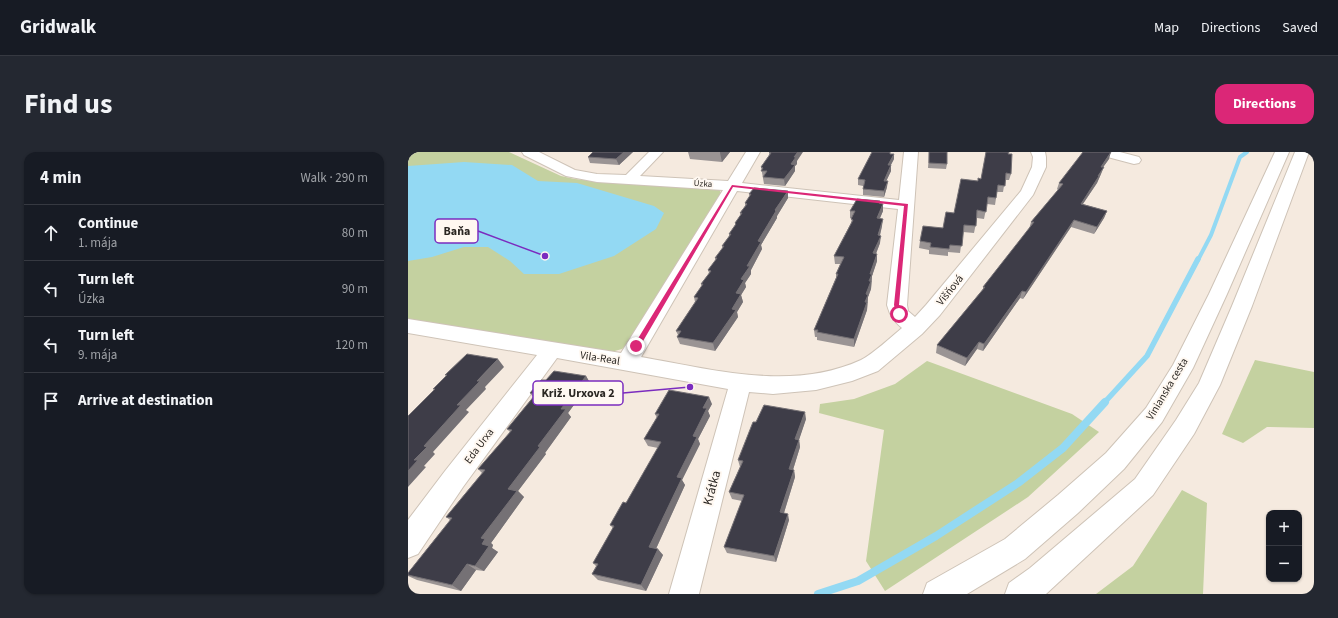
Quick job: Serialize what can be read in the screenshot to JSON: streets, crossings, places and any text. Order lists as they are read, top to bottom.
{
  "streets": {
    "street": [
      "Úzka",
      "Višňová",
      "Vila-Real",
      "Vinianska cesta",
      "Eda Urxa",
      "Krátka"
    ]
  },
  "crossings": [
    ["Višňová", "Vila-Real"],
    ["Vila-Real", "Eda Urxa"],
    ["Vila-Real", "Krátka"]
  ],
  "places": ["Baňa", "Križ. Urxova 2"],
  "page": {
    "header": "Gridwalk",
    "nav": ["Map", "Directions", "Saved"],
    "title": "Find us",
    "buttons": "Directions",
    "heading": ["4 min", "Walk · 290 m"],
    "list": [
      ["Continue", "1. mája", "80 m"],
      ["Turn left", "Úzka", "90 m"],
      ["Turn left", "9. mája", "120 m"],
      "Arrive at destination"
    ],
    "map_buttons": ["+", "−"]
  }
}
